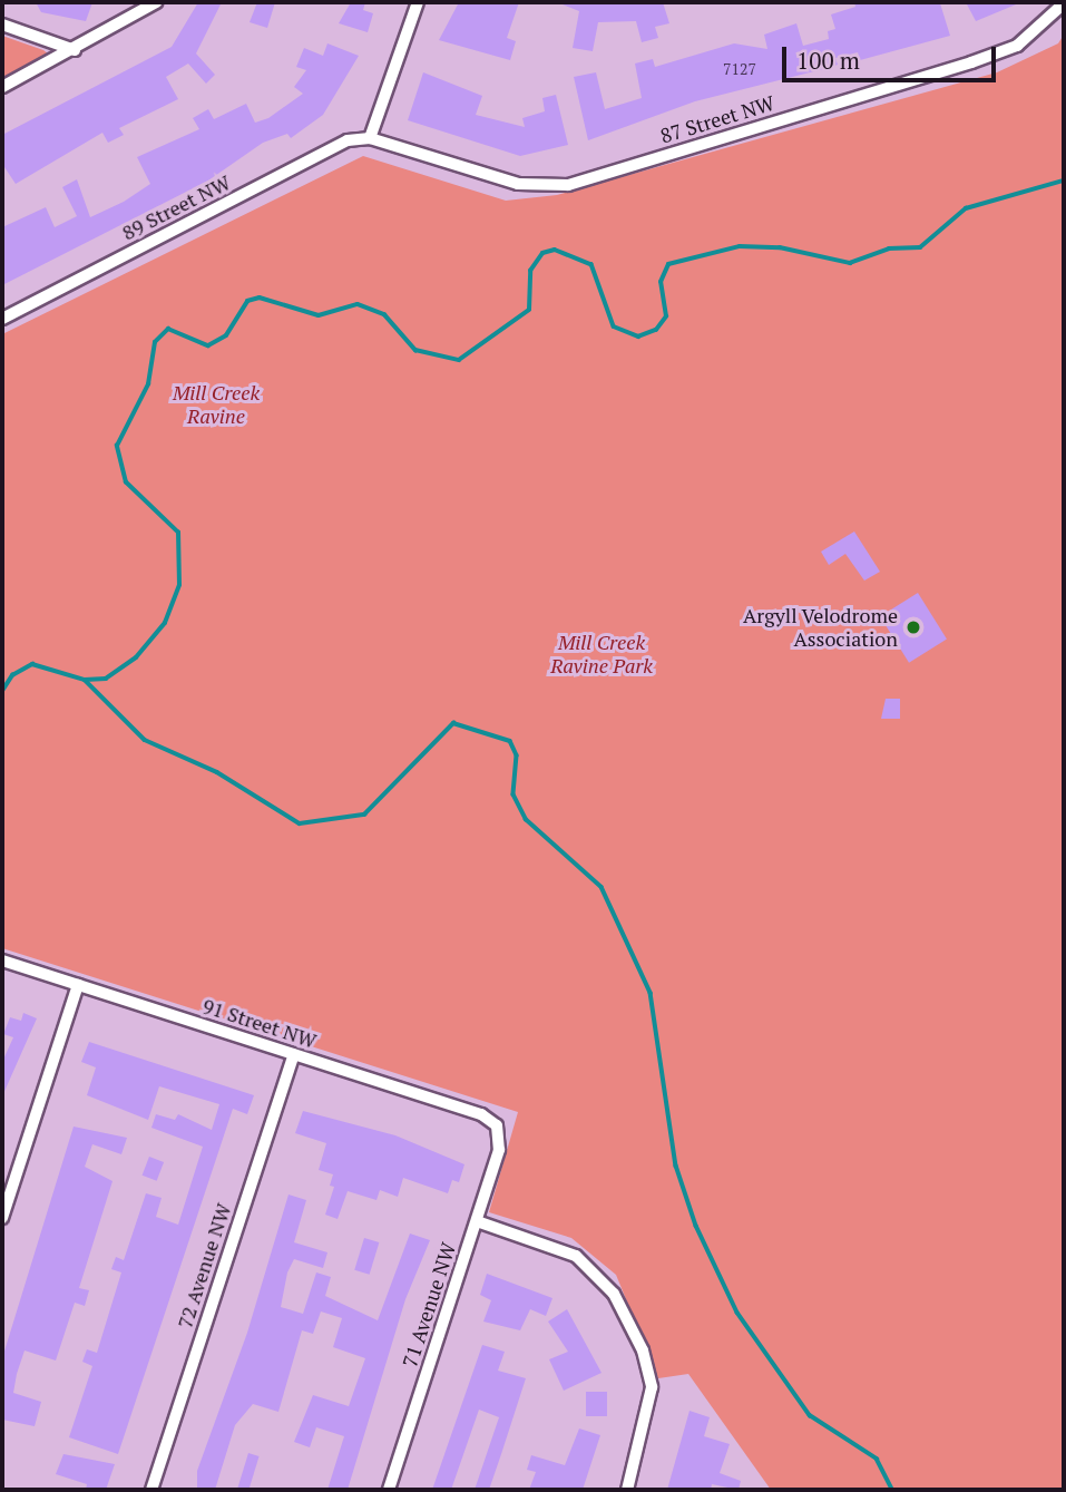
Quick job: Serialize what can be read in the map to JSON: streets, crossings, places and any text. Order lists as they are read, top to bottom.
{
  "streets": {
    "street": [
      "87 Street NW",
      "89 Street NW",
      "91 Street NW",
      "72 Avenue NW",
      "71 Avenue NW"
    ]
  },
  "crossings": [
    ["87 Street NW", "89 Street NW"],
    ["91 Street NW", "72 Avenue NW"],
    ["91 Street NW", "71 Avenue NW"]
  ],
  "parks": ["Mill Creek Ravine", "Mill Creek Ravine Park"],
  "places": ["Argyll Velodrome Association"],
  "house_numbers": ["7127"],
  "scale_bar": "100 m"
}
